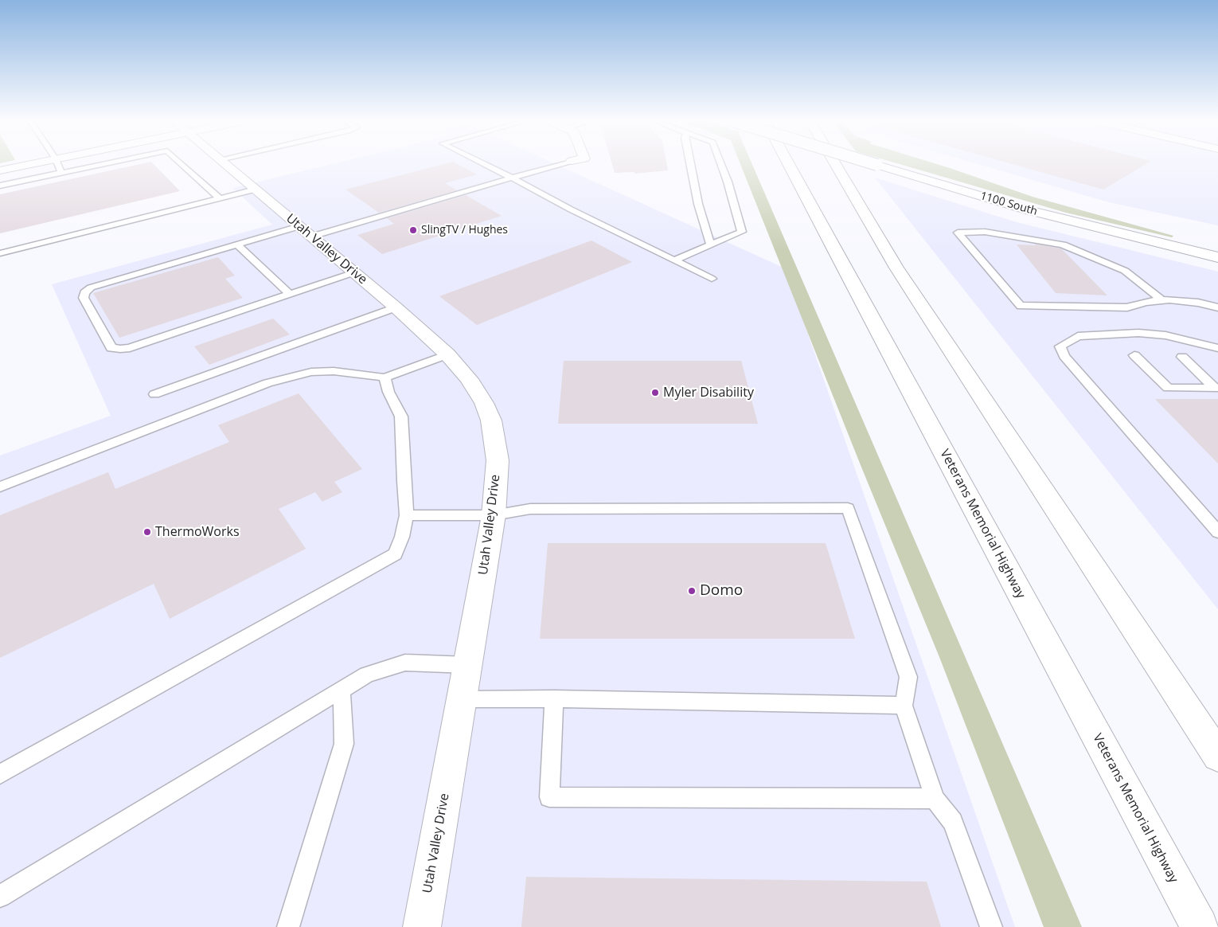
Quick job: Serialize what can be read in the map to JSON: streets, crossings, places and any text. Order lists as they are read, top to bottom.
{
  "streets": {
    "main road": ["1100 South", "Utah Valley Drive", "Veterans Memorial Highway"]
  },
  "places": [
    "SlingTV / Hughes",
    "Myler Disability",
    "ThermoWorks",
    "Domo"
  ]
}
